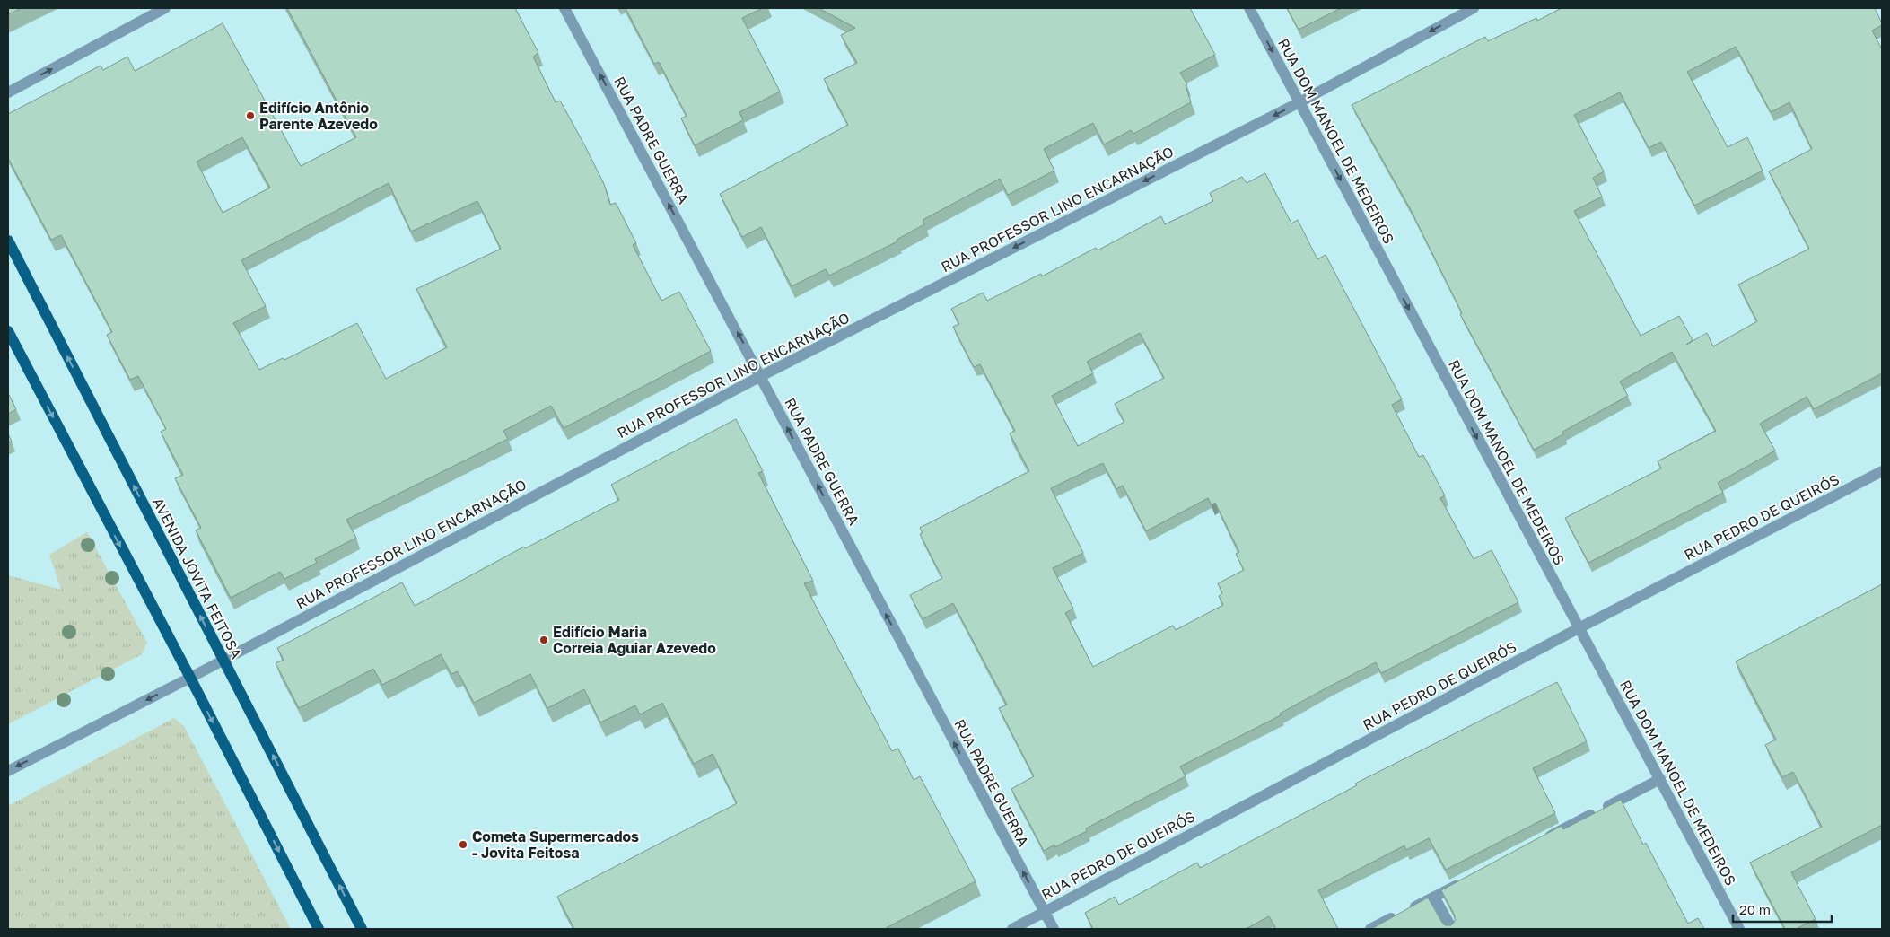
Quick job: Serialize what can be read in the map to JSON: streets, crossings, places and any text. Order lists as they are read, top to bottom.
{
  "streets": {
    "main road": ["AVENIDA JOVITA FEITOSA"],
    "street": [
      "RUA PADRE GUERRA",
      "RUA DOM MANOEL DE MEDEIROS",
      "RUA PROFESSOR LINO ENCARNAÇÃO",
      "RUA PEDRO DE QUEIRÓS"
    ]
  },
  "crossings": [
    ["RUA PADRE GUERRA", "RUA PROFESSOR LINO ENCARNAÇÃO"],
    ["RUA PADRE GUERRA", "RUA PEDRO DE QUEIRÓS"],
    ["RUA DOM MANOEL DE MEDEIROS", "RUA PROFESSOR LINO ENCARNAÇÃO"],
    ["RUA DOM MANOEL DE MEDEIROS", "RUA PEDRO DE QUEIRÓS"],
    ["RUA PROFESSOR LINO ENCARNAÇÃO", "AVENIDA JOVITA FEITOSA"]
  ],
  "one_way": ["RUA PADRE GUERRA", "RUA DOM MANOEL DE MEDEIROS", "RUA PROFESSOR LINO ENCARNAÇÃO"],
  "places": ["Edifício Antônio Parente Azevedo", "Edifício Maria Correia Aguiar Azevedo", "Cometa Supermercados - Jovita Feitosa"],
  "scale_bar": "20 m"
}
